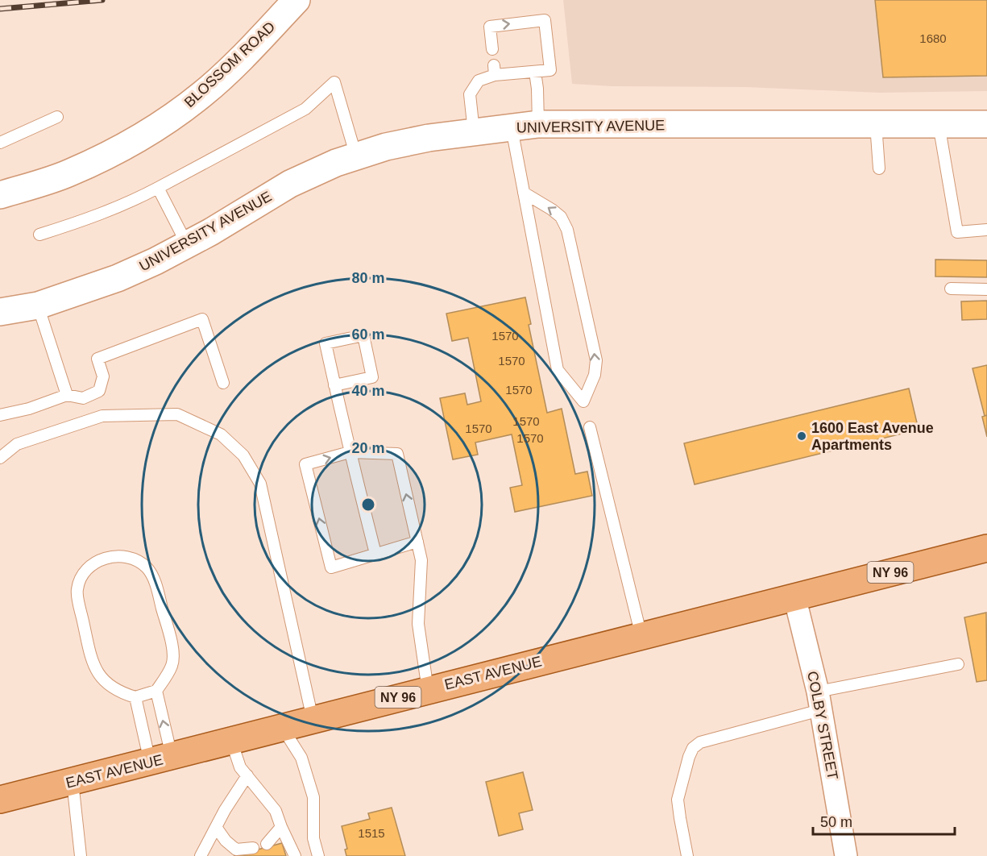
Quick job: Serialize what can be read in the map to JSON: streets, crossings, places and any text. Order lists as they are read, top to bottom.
{
  "streets": {
    "main road": [
      "BLOSSOM ROAD",
      "UNIVERSITY AVENUE",
      "NY 96",
      "EAST AVENUE"
    ],
    "street": ["COLBY STREET"]
  },
  "crossings": [
    ["EAST AVENUE", "COLBY STREET"]
  ],
  "places": ["1600 East Avenue Apartments"],
  "house_numbers": [
    "1680",
    "1570",
    "1570",
    "1570",
    "1570",
    "1570",
    "1570",
    "1515"
  ],
  "scale_bar": "50 m",
  "rings": [
    "80 m",
    "60 m",
    "40 m",
    "20 m"
  ]
}
